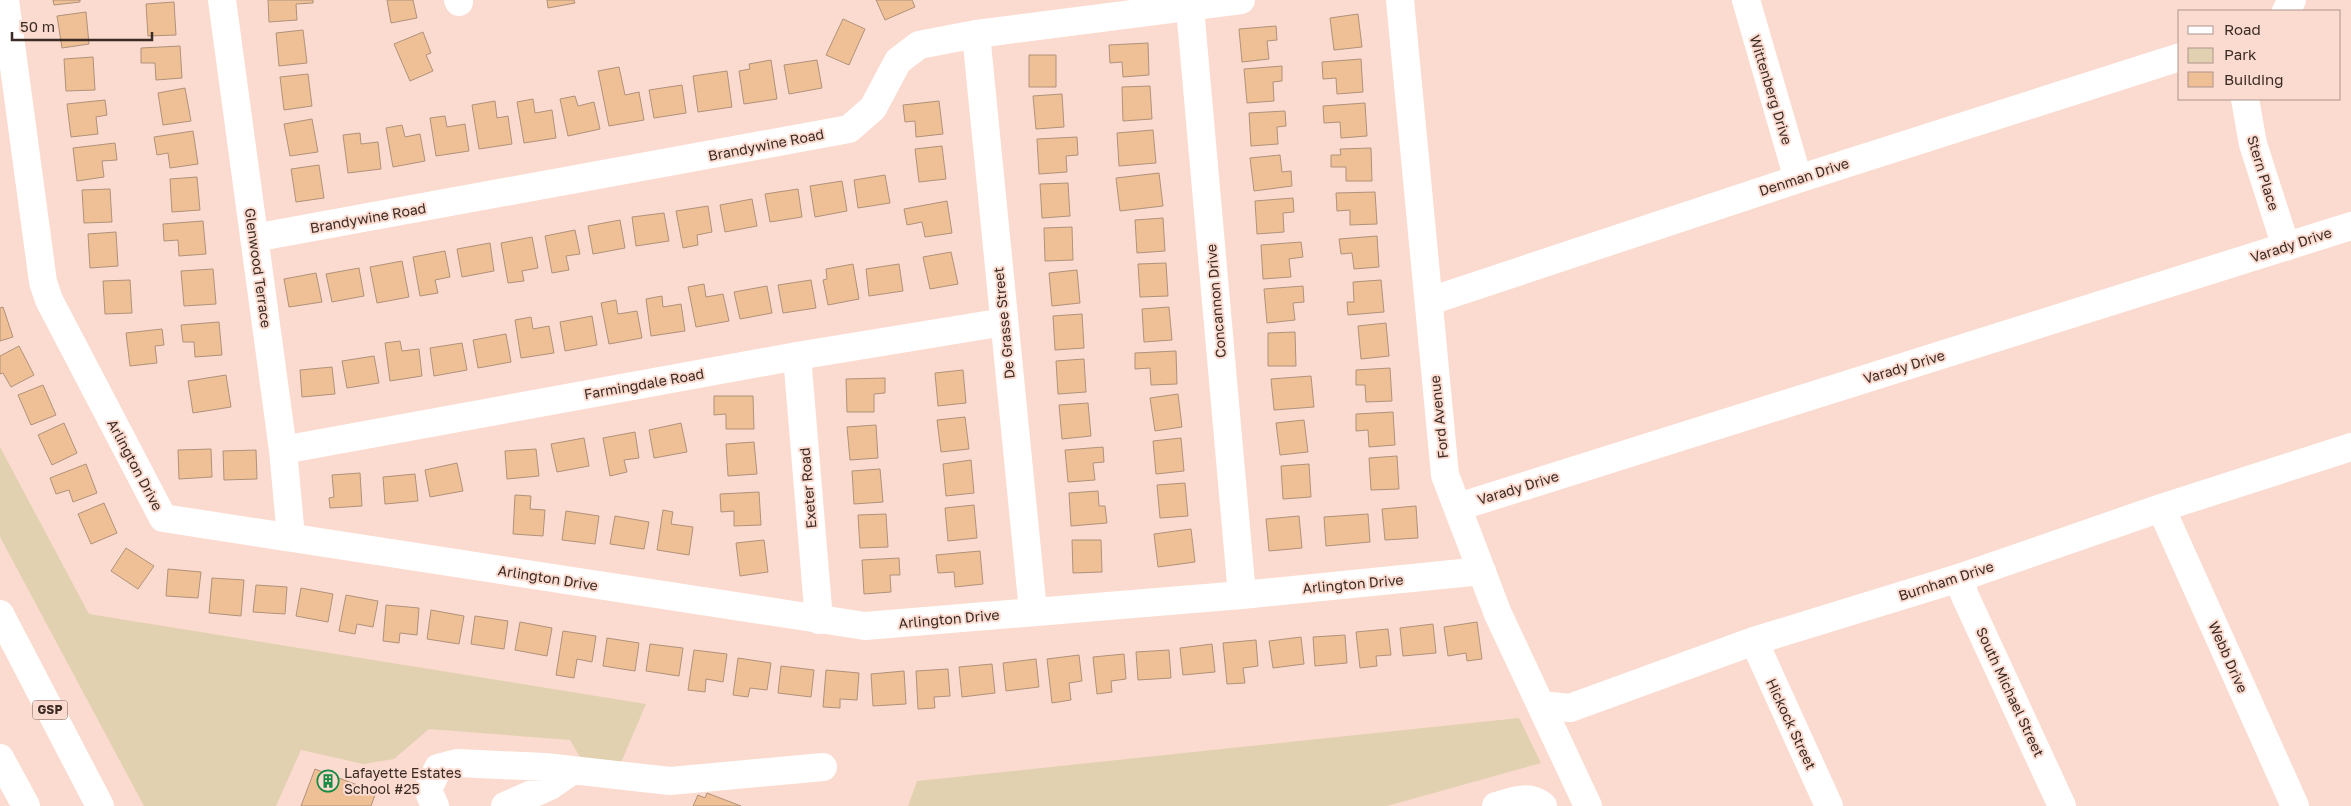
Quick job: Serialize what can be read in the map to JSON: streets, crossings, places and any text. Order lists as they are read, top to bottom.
{
  "streets": {
    "main road": [
      "Wittenberg Drive",
      "Brandywine Road",
      "Stern Place",
      "Denman Drive",
      "Varady Drive",
      "Glenwood Terrace",
      "Concannon Drive",
      "De Grasse Street",
      "Farmingdale Road",
      "Ford Avenue",
      "Arlington Drive",
      "Exeter Road",
      "Burnham Drive",
      "Webb Drive",
      "South Michael Street",
      "GSP",
      "Hickock Street"
    ]
  },
  "crossings": [
    ["Wittenberg Drive", "Denman Drive"],
    ["Brandywine Road", "Glenwood Terrace"],
    ["Brandywine Road", "Concannon Drive"],
    ["Brandywine Road", "De Grasse Street"],
    ["Stern Place", "Varady Drive"],
    ["Denman Drive", "Ford Avenue"],
    ["Varady Drive", "Ford Avenue"],
    ["Glenwood Terrace", "Farmingdale Road"],
    ["Glenwood Terrace", "Arlington Drive"],
    ["Concannon Drive", "Arlington Drive"],
    ["De Grasse Street", "Farmingdale Road"],
    ["De Grasse Street", "Arlington Drive"],
    ["Farmingdale Road", "Exeter Road"],
    ["Ford Avenue", "Arlington Drive"],
    ["Ford Avenue", "Burnham Drive"],
    ["Arlington Drive", "Exeter Road"],
    ["Burnham Drive", "Webb Drive"],
    ["Burnham Drive", "South Michael Street"],
    ["Burnham Drive", "Hickock Street"]
  ],
  "places": {
    "building": ["Lafayette Estates School #25"]
  },
  "legend": ["Road", "Park", "Building"],
  "scale_bar": "50 m"
}
